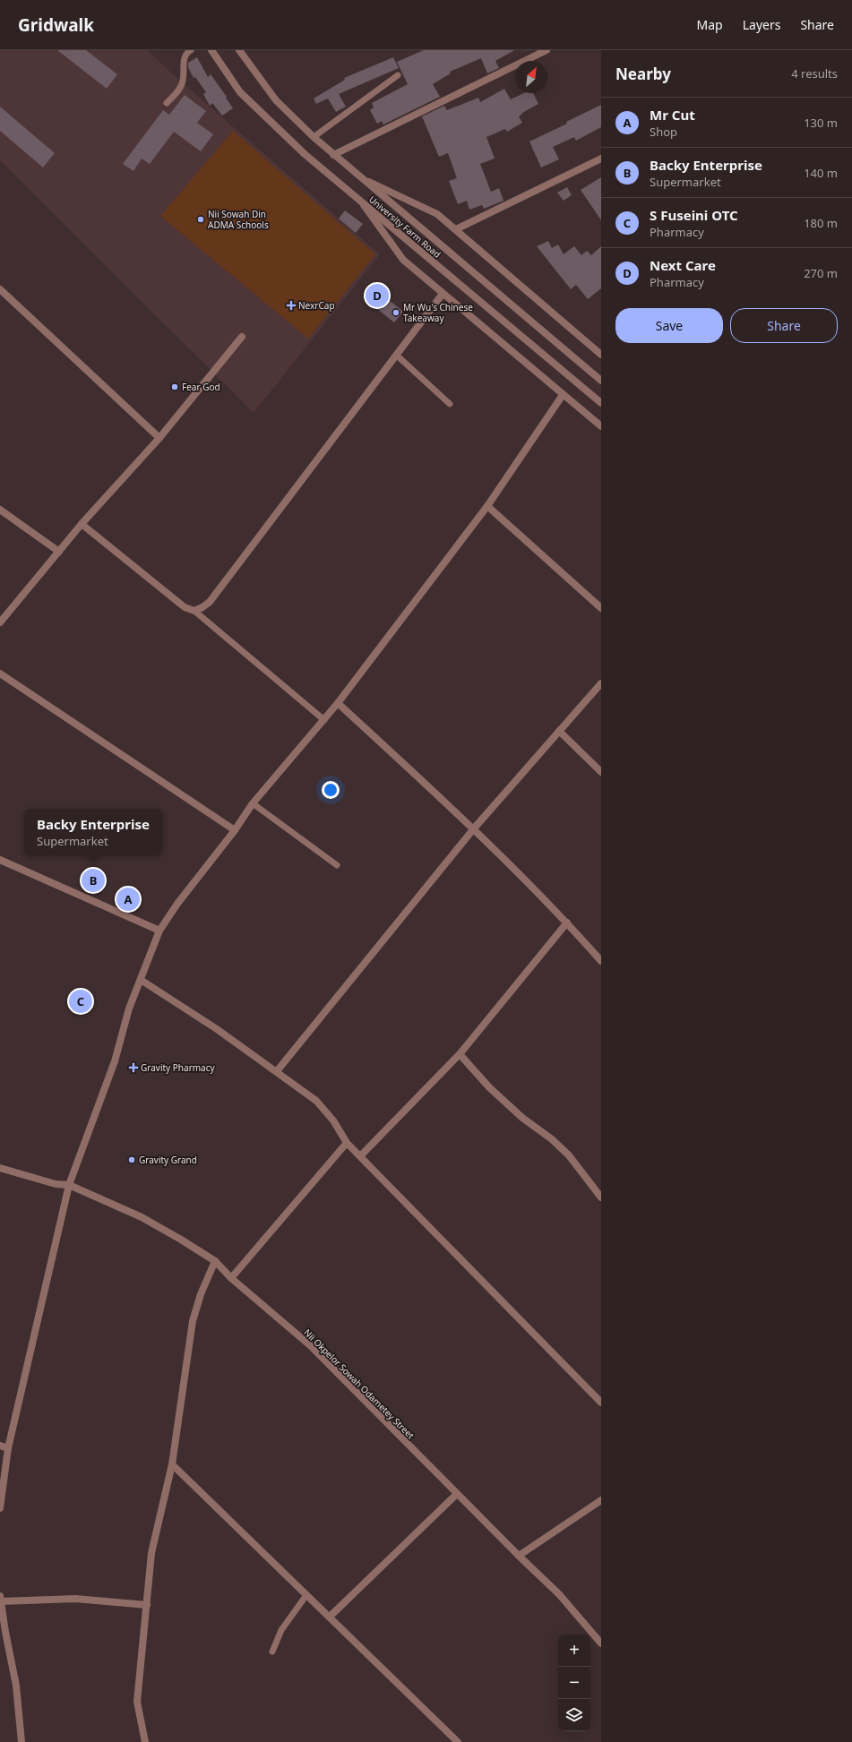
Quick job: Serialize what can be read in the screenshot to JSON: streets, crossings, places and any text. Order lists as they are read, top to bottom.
{
  "streets": {
    "street": ["University Farm Road", "Nii Okpelor Sowah Odametey Street"]
  },
  "places": {
    "other": [
      "Nii Sowah Din ADMA Schools",
      "Mr Wu's Chinese Takeaway",
      "Fear God",
      "Gravity Grand"
    ],
    "health": ["NexrCap", "Gravity Pharmacy"]
  },
  "north": "top right",
  "page": {
    "header": "Gridwalk",
    "nav": ["Map", "Layers", "Share"],
    "heading": ["Nearby", "4 results"],
    "list": [
      {
        "mark": "A",
        "name": "Mr Cut",
        "note": "Shop",
        "value": "130 m"
      },
      {
        "mark": "B",
        "name": "Backy Enterprise",
        "note": "Supermarket",
        "value": "140 m"
      },
      {
        "mark": "C",
        "name": "S Fuseini OTC",
        "note": "Pharmacy",
        "value": "180 m"
      },
      {
        "mark": "D",
        "name": "Next Care",
        "note": "Pharmacy",
        "value": "270 m"
      }
    ],
    "pins": [
      "D",
      "B",
      "A",
      "C"
    ],
    "buttons": ["Save", "Share"],
    "popup": ["Backy Enterprise", "Supermarket"],
    "map_buttons": ["+", "−"]
  }
}
